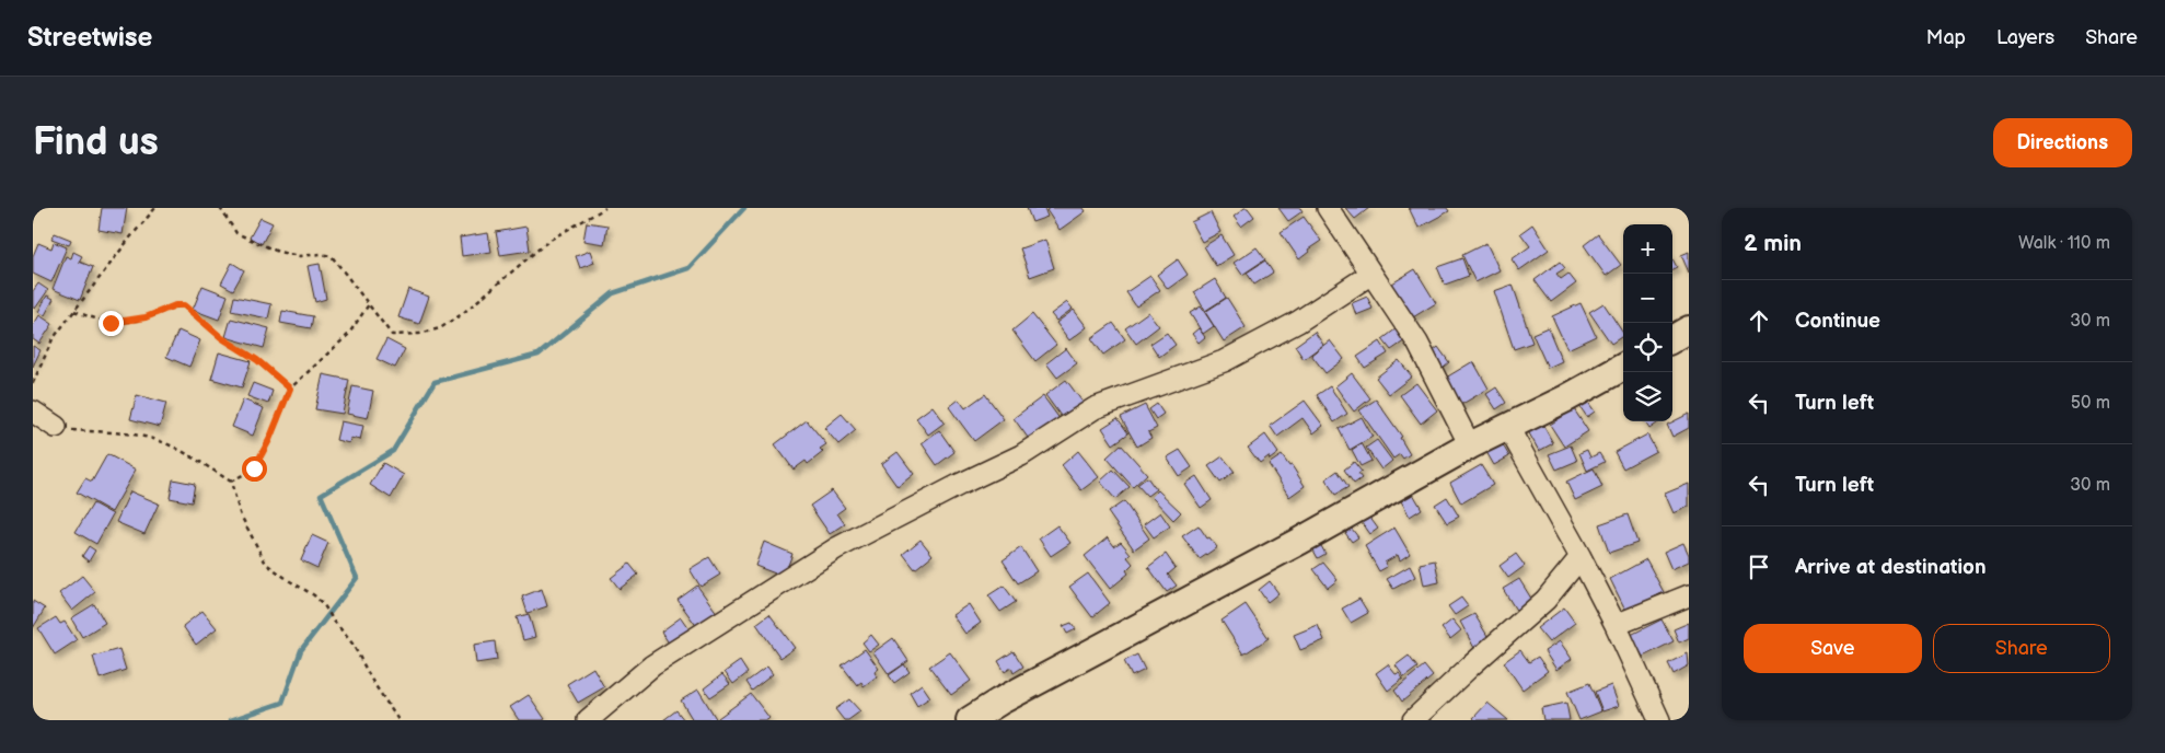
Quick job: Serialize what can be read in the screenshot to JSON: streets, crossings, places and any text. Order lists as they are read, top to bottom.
{
  "page": {
    "header": "Streetwise",
    "nav": ["Map", "Layers", "Share"],
    "buttons": [
      "Directions",
      ["Save", "Share"]
    ],
    "title": "Find us",
    "heading": ["2 min", "Walk · 110 m"],
    "map_buttons": ["+", "−"],
    "list": [
      ["Continue", "30 m"],
      ["Turn left", "50 m"],
      ["Turn left", "30 m"],
      "Arrive at destination"
    ]
  }
}
